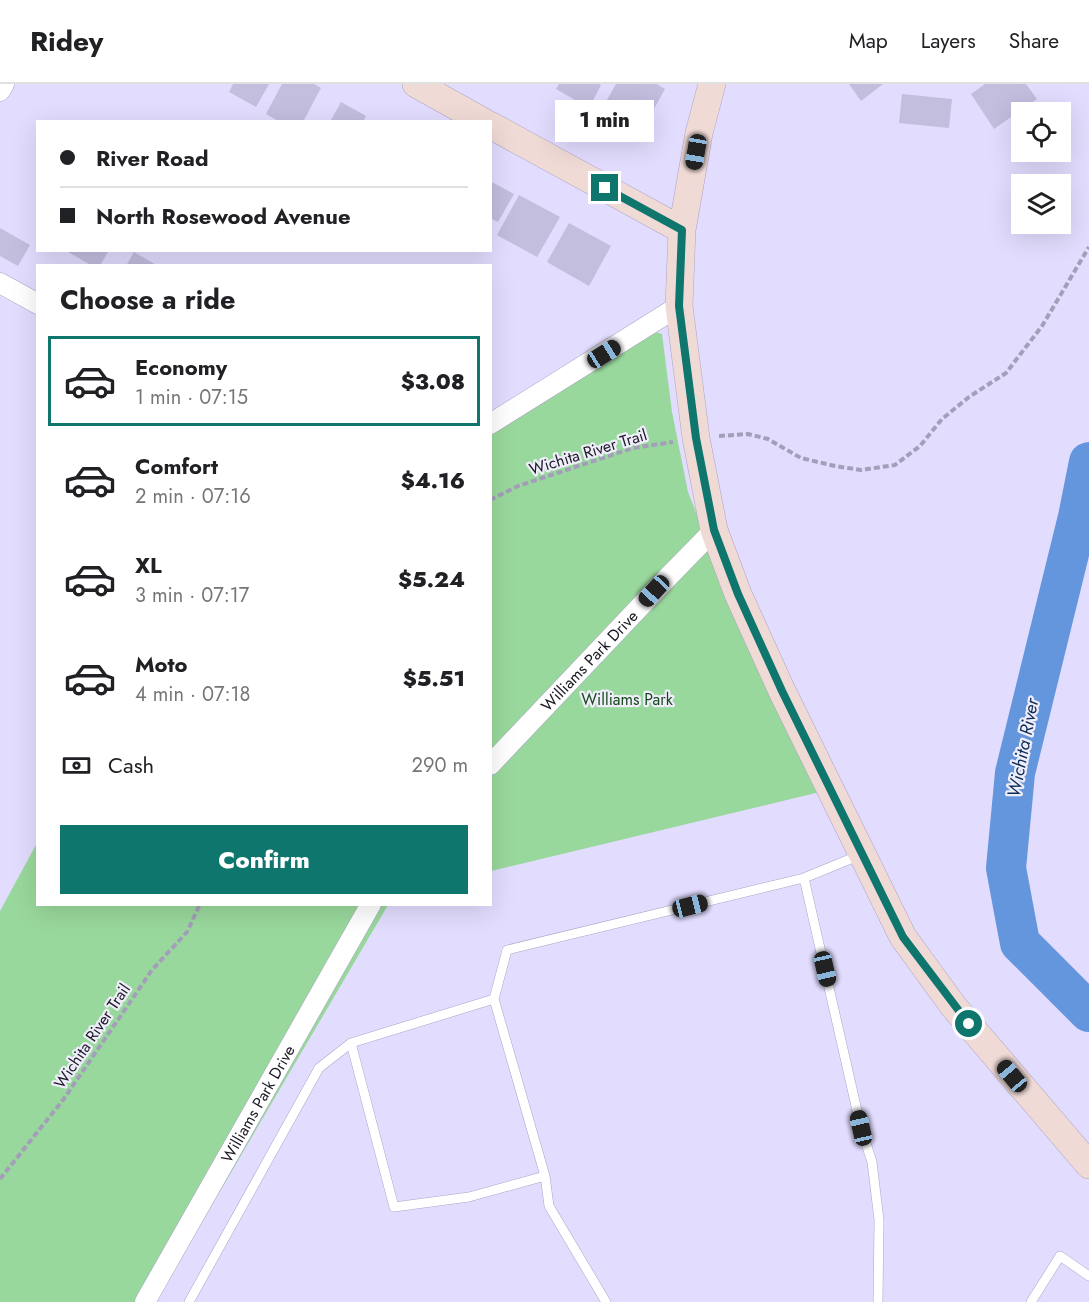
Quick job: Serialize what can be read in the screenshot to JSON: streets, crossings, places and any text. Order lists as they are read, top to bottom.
{
  "streets": {
    "street": ["Williams Park Drive"],
    "path": ["Wichita River Trail"]
  },
  "water": ["Wichita River"],
  "parks": ["Williams Park"],
  "page": {
    "header": "Ridey",
    "nav": ["Map", "Layers", "Share"],
    "bubble": "1 min",
    "banner": ["River Road", "North Rosewood Avenue"],
    "heading": "Choose a ride",
    "list": [
      {
        "name": "Economy",
        "note": "1 min · 07:15",
        "value": "$3.08"
      },
      {
        "name": "Comfort",
        "note": "2 min · 07:16",
        "value": "$4.16"
      },
      {
        "name": "XL",
        "note": "3 min · 07:17",
        "value": "$5.24"
      },
      {
        "name": "Moto",
        "note": "4 min · 07:18",
        "value": "$5.51"
      }
    ],
    "pay": ["Cash", "290 m"],
    "buttons": "Confirm"
  }
}
